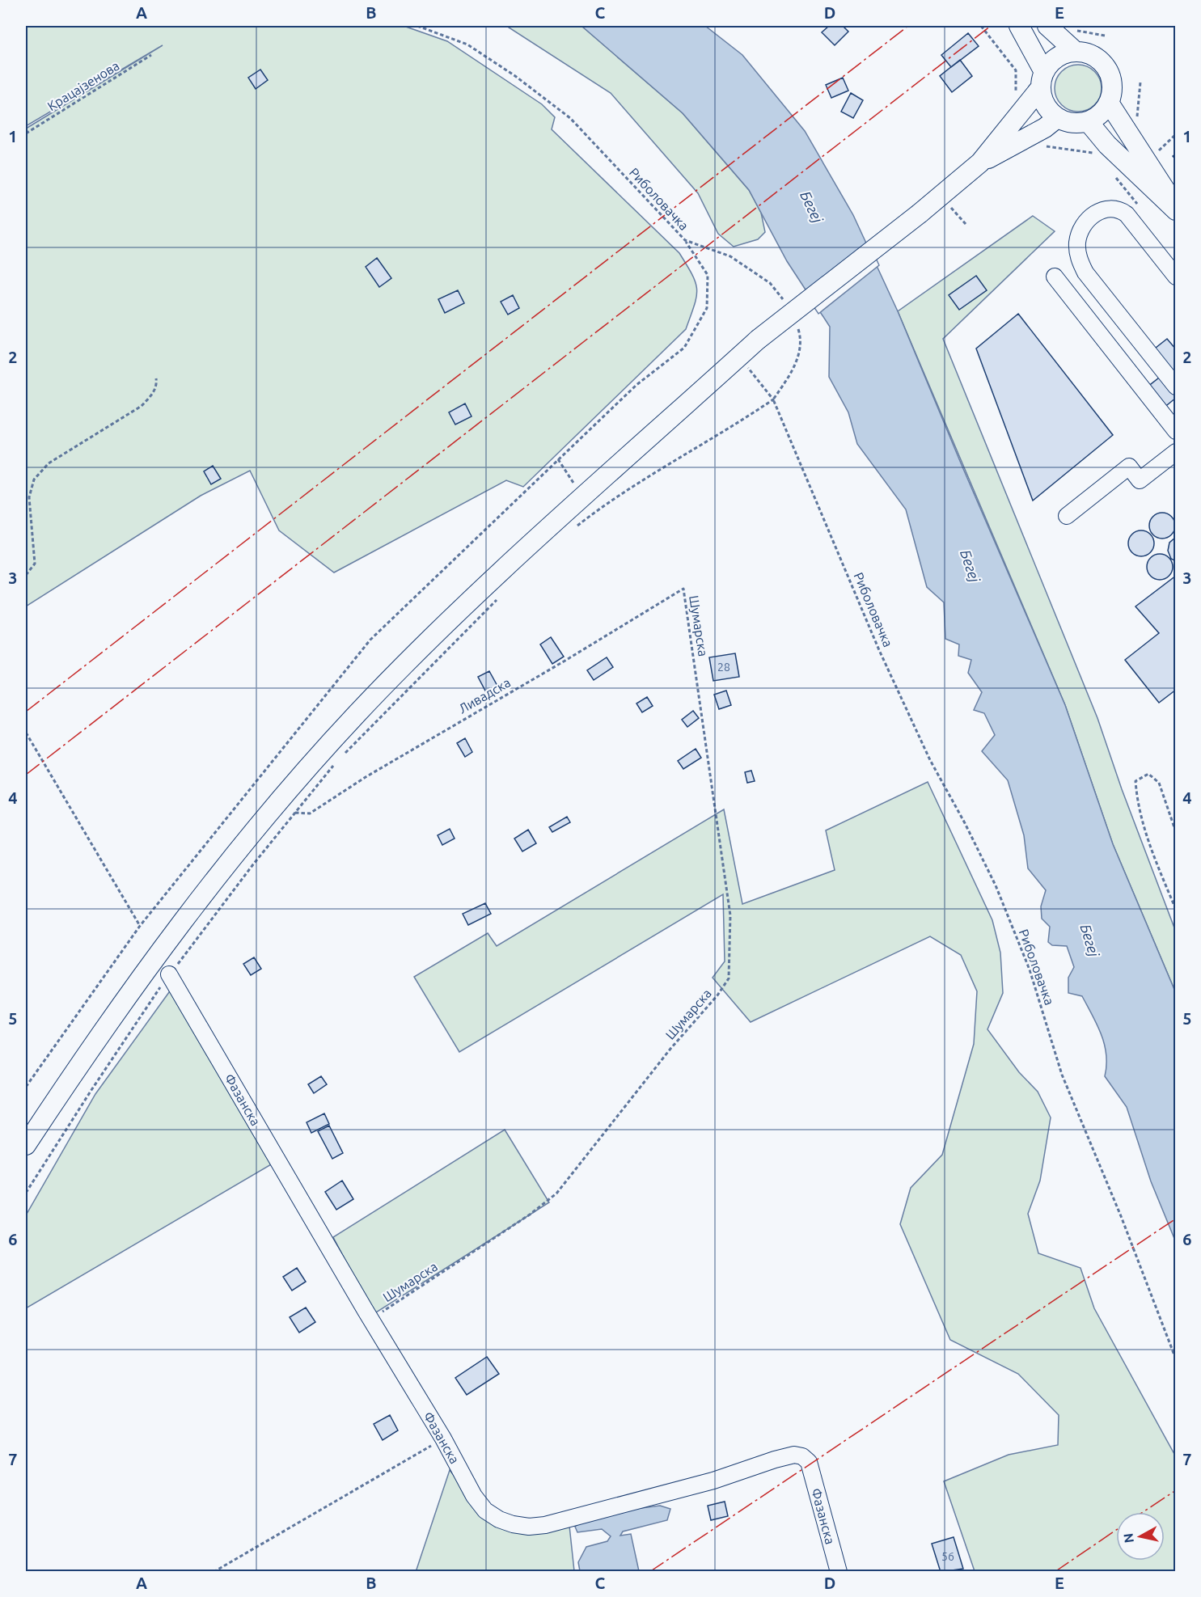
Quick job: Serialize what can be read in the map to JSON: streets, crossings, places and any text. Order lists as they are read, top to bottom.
{
  "streets": {
    "street": ["Фазанска"],
    "path": [
      "Крацајзенова",
      "Риболовачка",
      "Шумарска",
      "Ливадска"
    ]
  },
  "crossings": [
    ["Шумарска", "Ливадска"],
    ["Шумарска", "Фазанска"]
  ],
  "water": ["Бегеј"],
  "house_numbers": ["28", "56"],
  "north": "left",
  "grid": {
    "columns": [
      "A",
      "B",
      "C",
      "D",
      "E"
    ],
    "rows": [
      "1",
      "2",
      "3",
      "4",
      "5",
      "6",
      "7"
    ]
  }
}
